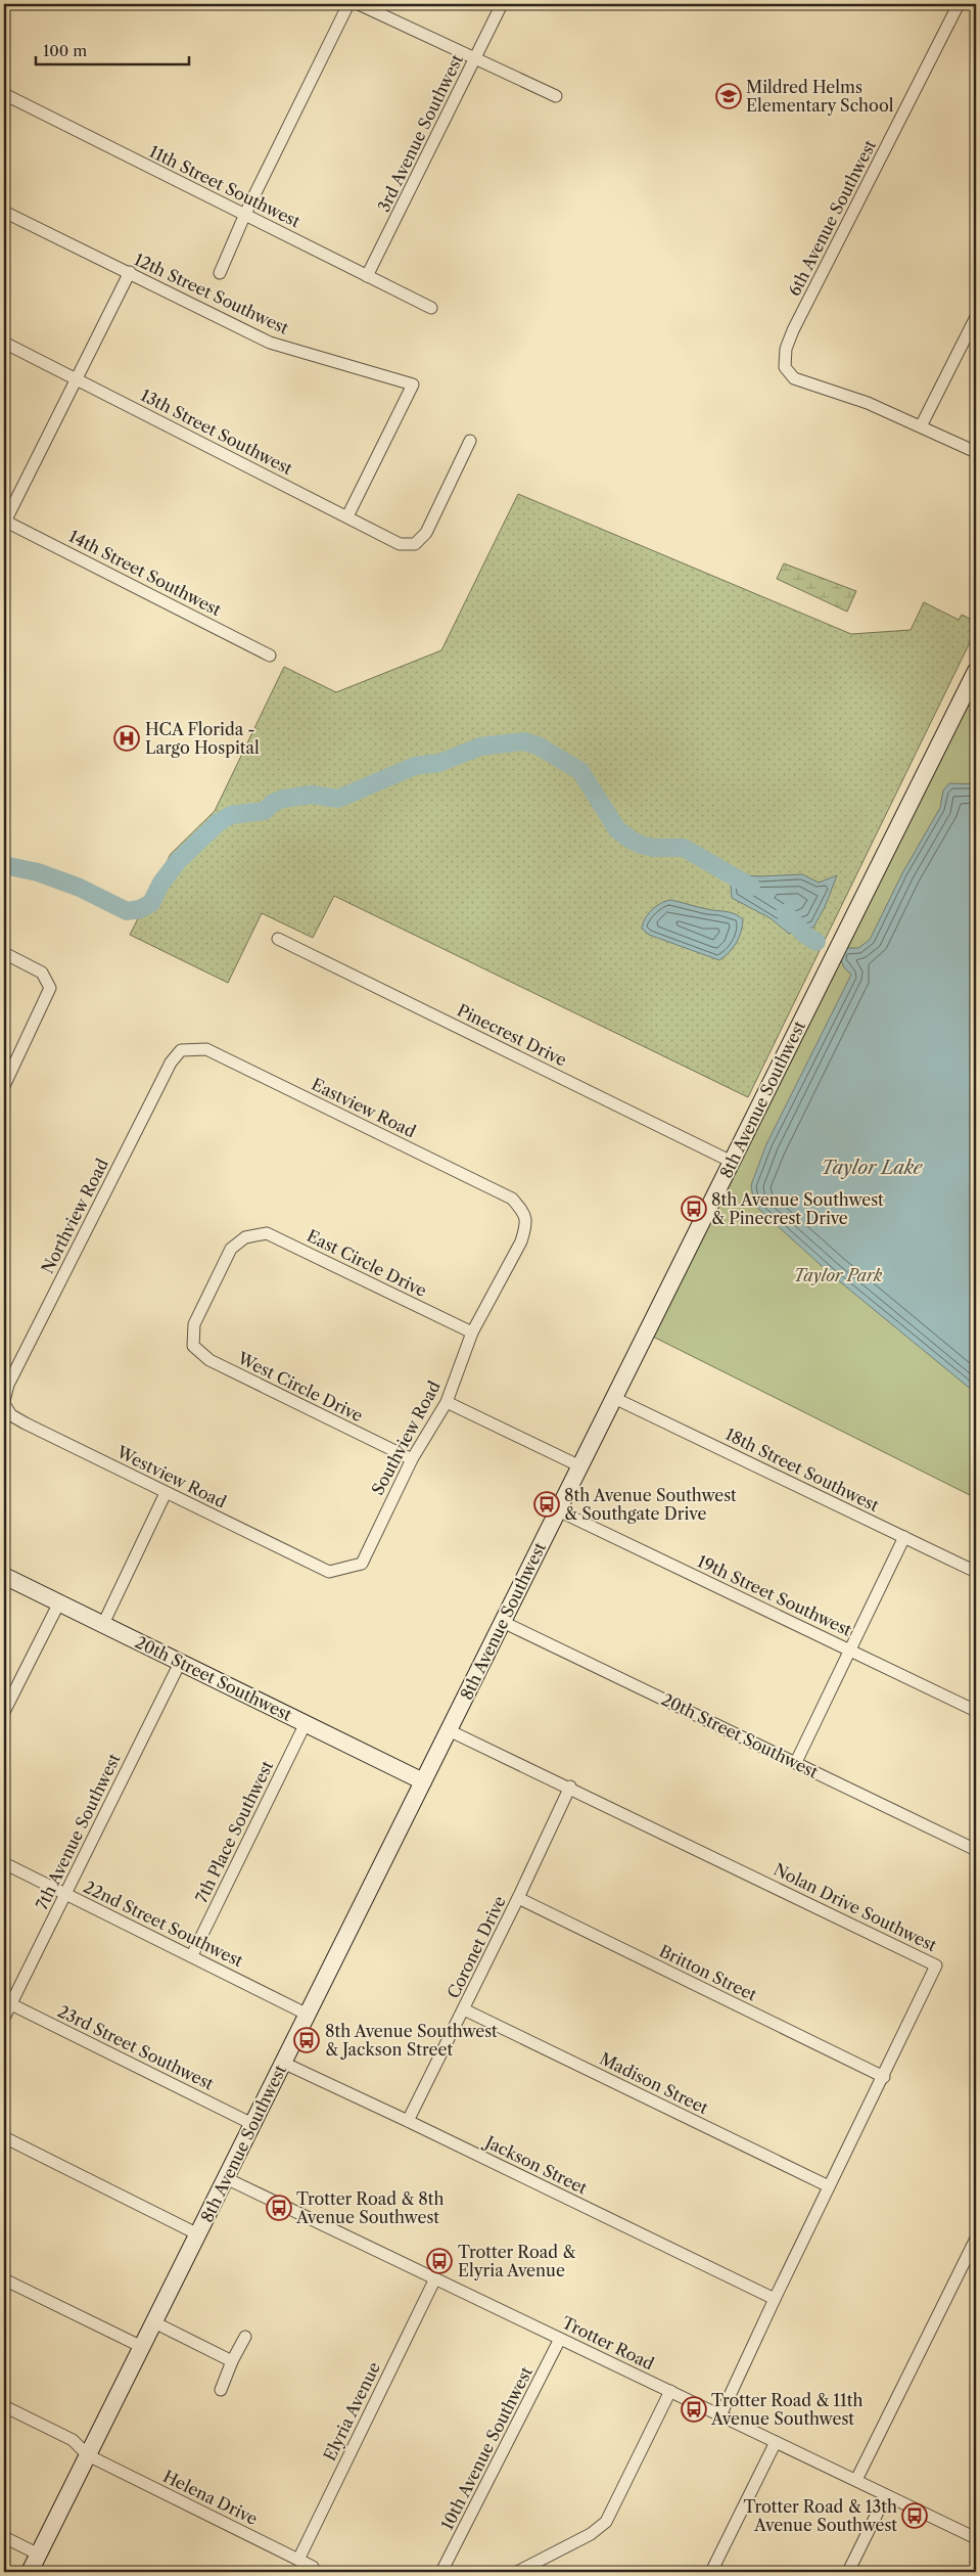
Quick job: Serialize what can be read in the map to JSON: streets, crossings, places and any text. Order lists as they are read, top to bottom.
{
  "streets": {
    "street": [
      "3rd Avenue Southwest",
      "11th Street Southwest",
      "6th Avenue Southwest",
      "12th Street Southwest",
      "13th Street Southwest",
      "14th Street Southwest",
      "Pinecrest Drive",
      "8th Avenue Southwest",
      "Eastview Road",
      "Northview Road",
      "East Circle Drive",
      "West Circle Drive",
      "Southview Road",
      "18th Street Southwest",
      "Westview Road",
      "19th Street Southwest",
      "20th Street Southwest",
      "7th Avenue Southwest",
      "7th Place Southwest",
      "Nolan Drive Southwest",
      "22nd Street Southwest",
      "Coronet Drive",
      "Britton Street",
      "23rd Street Southwest",
      "Madison Street",
      "Jackson Street",
      "Trotter Road",
      "Elyria Avenue",
      "10th Avenue Southwest",
      "Helena Drive"
    ]
  },
  "crossings": [
    ["3rd Avenue Southwest", "11th Street Southwest"],
    ["12th Street Southwest", "13th Street Southwest"],
    ["Pinecrest Drive", "8th Avenue Southwest"],
    ["8th Avenue Southwest", "18th Street Southwest"],
    ["8th Avenue Southwest", "19th Street Southwest"],
    ["8th Avenue Southwest", "20th Street Southwest"],
    ["8th Avenue Southwest", "Nolan Drive Southwest"],
    ["8th Avenue Southwest", "22nd Street Southwest"],
    ["8th Avenue Southwest", "23rd Street Southwest"],
    ["8th Avenue Southwest", "Jackson Street"],
    ["8th Avenue Southwest", "Trotter Road"],
    ["8th Avenue Southwest", "Helena Drive"],
    ["Eastview Road", "Northview Road"],
    ["Eastview Road", "Southview Road"],
    ["Northview Road", "Westview Road"],
    ["East Circle Drive", "West Circle Drive"],
    ["East Circle Drive", "Southview Road"],
    ["West Circle Drive", "Southview Road"],
    ["Southview Road", "Westview Road"],
    ["20th Street Southwest", "7th Avenue Southwest"],
    ["20th Street Southwest", "7th Place Southwest"],
    ["7th Avenue Southwest", "22nd Street Southwest"],
    ["7th Avenue Southwest", "23rd Street Southwest"],
    ["7th Place Southwest", "22nd Street Southwest"],
    ["Nolan Drive Southwest", "Coronet Drive"],
    ["Nolan Drive Southwest", "Britton Street"],
    ["Nolan Drive Southwest", "Madison Street"],
    ["Nolan Drive Southwest", "Jackson Street"],
    ["Nolan Drive Southwest", "Trotter Road"],
    ["Coronet Drive", "Britton Street"],
    ["Coronet Drive", "Madison Street"],
    ["Coronet Drive", "Jackson Street"],
    ["Trotter Road", "Elyria Avenue"],
    ["Trotter Road", "10th Avenue Southwest"],
    ["Elyria Avenue", "Helena Drive"]
  ],
  "water": ["Taylor Lake"],
  "parks": ["Taylor Park"],
  "places": {
    "school or university": ["Mildred Helms Elementary School"],
    "hospital": ["HCA Florida - Largo Hospital"],
    "bus stop": [
      "8th Avenue Southwest & Pinecrest Drive",
      "8th Avenue Southwest & Southgate Drive",
      "8th Avenue Southwest & Jackson Street",
      "Trotter Road & 8th Avenue Southwest",
      "Trotter Road & Elyria Avenue",
      "Trotter Road & 11th Avenue Southwest",
      "Trotter Road & 13th Avenue Southwest"
    ]
  },
  "scale_bar": "100 m"
}
